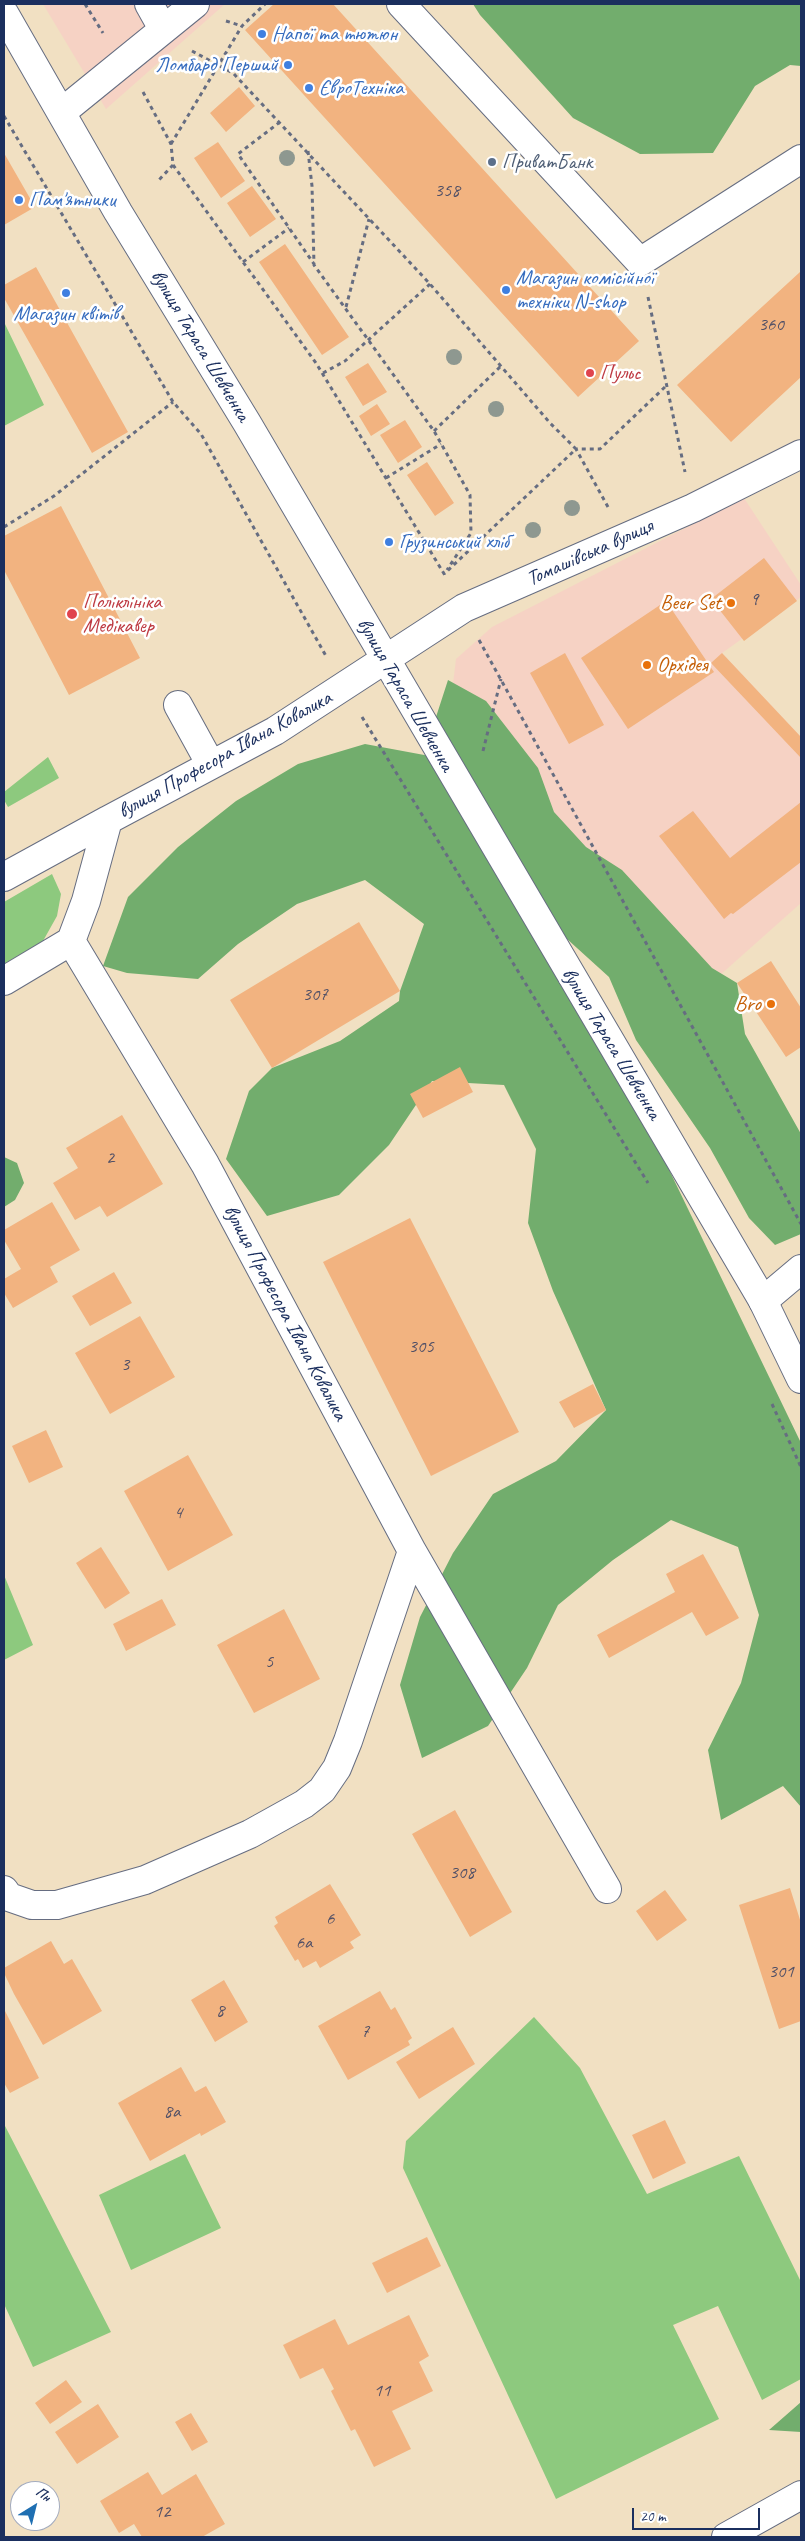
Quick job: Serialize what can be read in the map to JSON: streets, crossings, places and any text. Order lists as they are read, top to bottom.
{
  "streets": {
    "main road": ["вулиця Тараса Шевченка", "Томашівська вулиця", "вулиця Професора Івана Ковалика"]
  },
  "crossings": [
    ["вулиця Тараса Шевченка", "Томашівська вулиця"],
    ["вулиця Тараса Шевченка", "вулиця Професора Івана Ковалика"],
    ["Томашівська вулиця", "вулиця Професора Івана Ковалика"]
  ],
  "places": [
    "Напої та тютюн",
    "Ломбард Перший",
    "ЄвроТехніка",
    "ПриватБанк",
    "Пам'ятники",
    "Магазин комісійної техніки N-shop",
    "Магазин квітів",
    "Пульс",
    "Грузинський хліб",
    "Beer Set",
    "Поліклініка Медікавер",
    "Орхідея",
    "Bro"
  ],
  "house_numbers": [
    "358",
    "360",
    "9",
    "307",
    "2",
    "305",
    "3",
    "4",
    "5",
    "308",
    "6",
    "6а",
    "301",
    "8",
    "7",
    "8а",
    "11",
    "12"
  ],
  "scale_bar": "20 m",
  "north": "top right"
}
